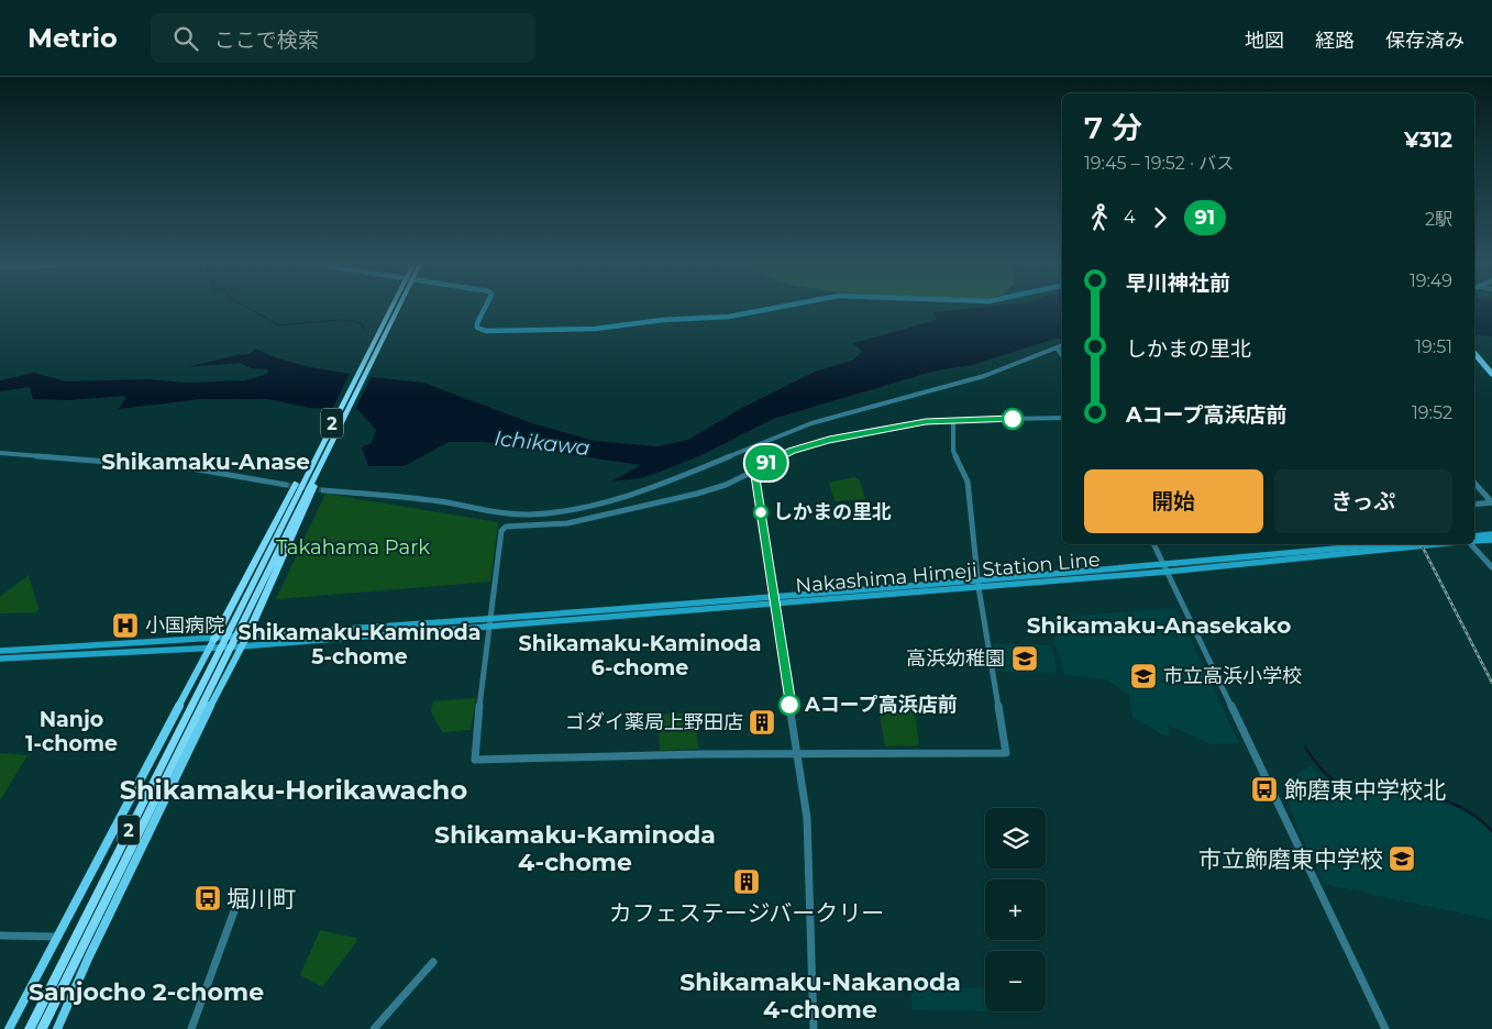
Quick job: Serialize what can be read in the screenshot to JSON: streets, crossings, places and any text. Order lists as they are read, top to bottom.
{
  "streets": {
    "highway": ["2"],
    "main road": ["Nakashima Himeji Station Line"]
  },
  "crossings": [
    ["2", "Nakashima Himeji Station Line"]
  ],
  "districts": [
    "Shikamaku-Anase",
    "Shikamaku-Anasekako",
    "Shikamaku-Kaminoda 5-chome",
    "Shikamaku-Kaminoda 6-chome",
    "Nanjo 1-chome",
    "Shikamaku-Horikawacho",
    "Shikamaku-Kaminoda 4-chome",
    "Shikamaku-Nakanoda 4-chome",
    "Sanjocho 2-chome"
  ],
  "water": ["Ichikawa"],
  "parks": ["Takahama Park"],
  "places": {
    "other": ["しかまの里北", "Aコープ高浜店前"],
    "hospital": ["小国病院"],
    "school or university": ["高浜幼稚園", "市立高浜小学校", "市立飾磨東中学校"],
    "building": ["ゴダイ薬局上野田店", "カフェステージバークリー"],
    "bus stop": ["飾磨東中学校北", "堀川町"]
  },
  "lines": ["bus line 91"],
  "page": {
    "header": "Metrio",
    "search": "ここで検索",
    "nav": ["地図", "経路", "保存済み"],
    "on_map": "91",
    "heading": ["7 分", "19:45 – 19:52 · バス", "¥312"],
    "legs": ["4", "91", "2駅"],
    "list": [
      {
        "name": "早川神社前",
        "value": "19:49"
      },
      {
        "name": "しかまの里北",
        "value": "19:51"
      },
      {
        "name": "Aコープ高浜店前",
        "value": "19:52"
      }
    ],
    "buttons": ["開始", "きっぷ"],
    "map_buttons": ["+", "−"]
  }
}
